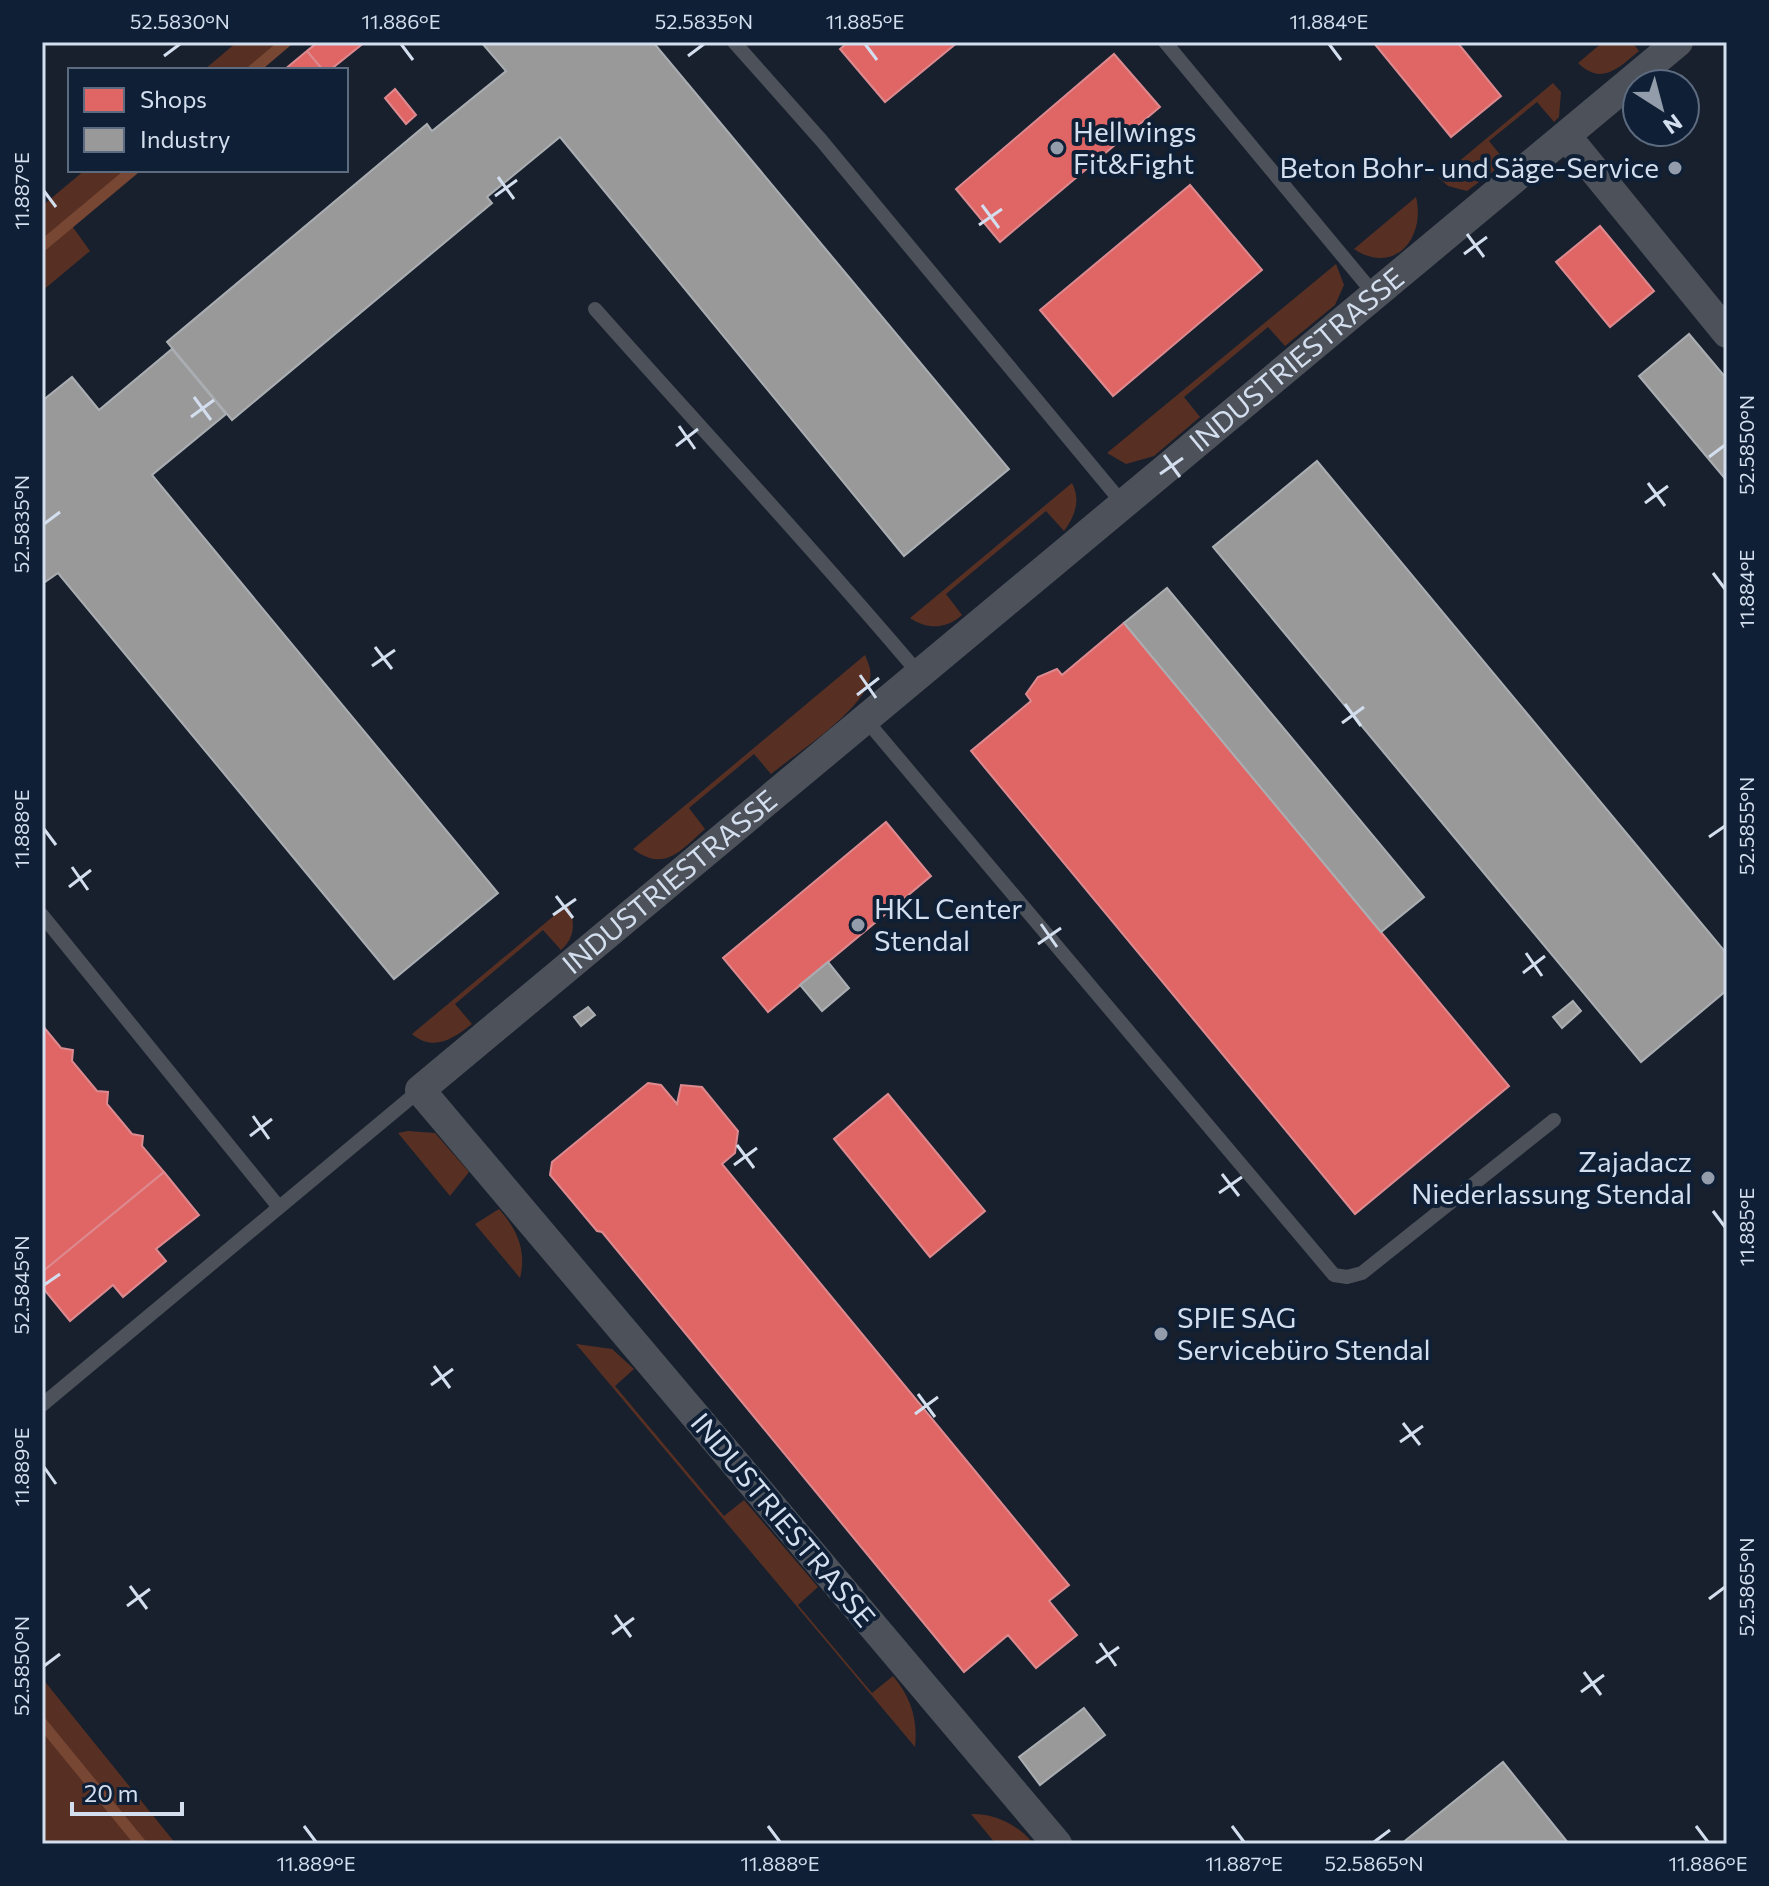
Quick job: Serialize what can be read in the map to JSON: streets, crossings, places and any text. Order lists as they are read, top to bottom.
{
  "streets": {
    "street": ["INDUSTRIESTRASSE"]
  },
  "places": [
    "Hellwings Fit&Fight",
    "Beton Bohr- und Säge-Service",
    "HKL Center Stendal",
    "Zajadacz Niederlassung Stendal",
    "SPIE SAG Servicebüro Stendal"
  ],
  "legend": ["Shops", "Industry"],
  "scale_bar": "20 m",
  "north": "bottom right",
  "coordinates": [
    "52.5830°N",
    "11.886°E",
    "52.5835°N",
    "11.885°E",
    "11.884°E",
    "11.887°E",
    "52.5850°N",
    "52.5855°N",
    "11.888°E",
    "52.5845°N",
    "11.889°E",
    "52.5865°N"
  ]
}
